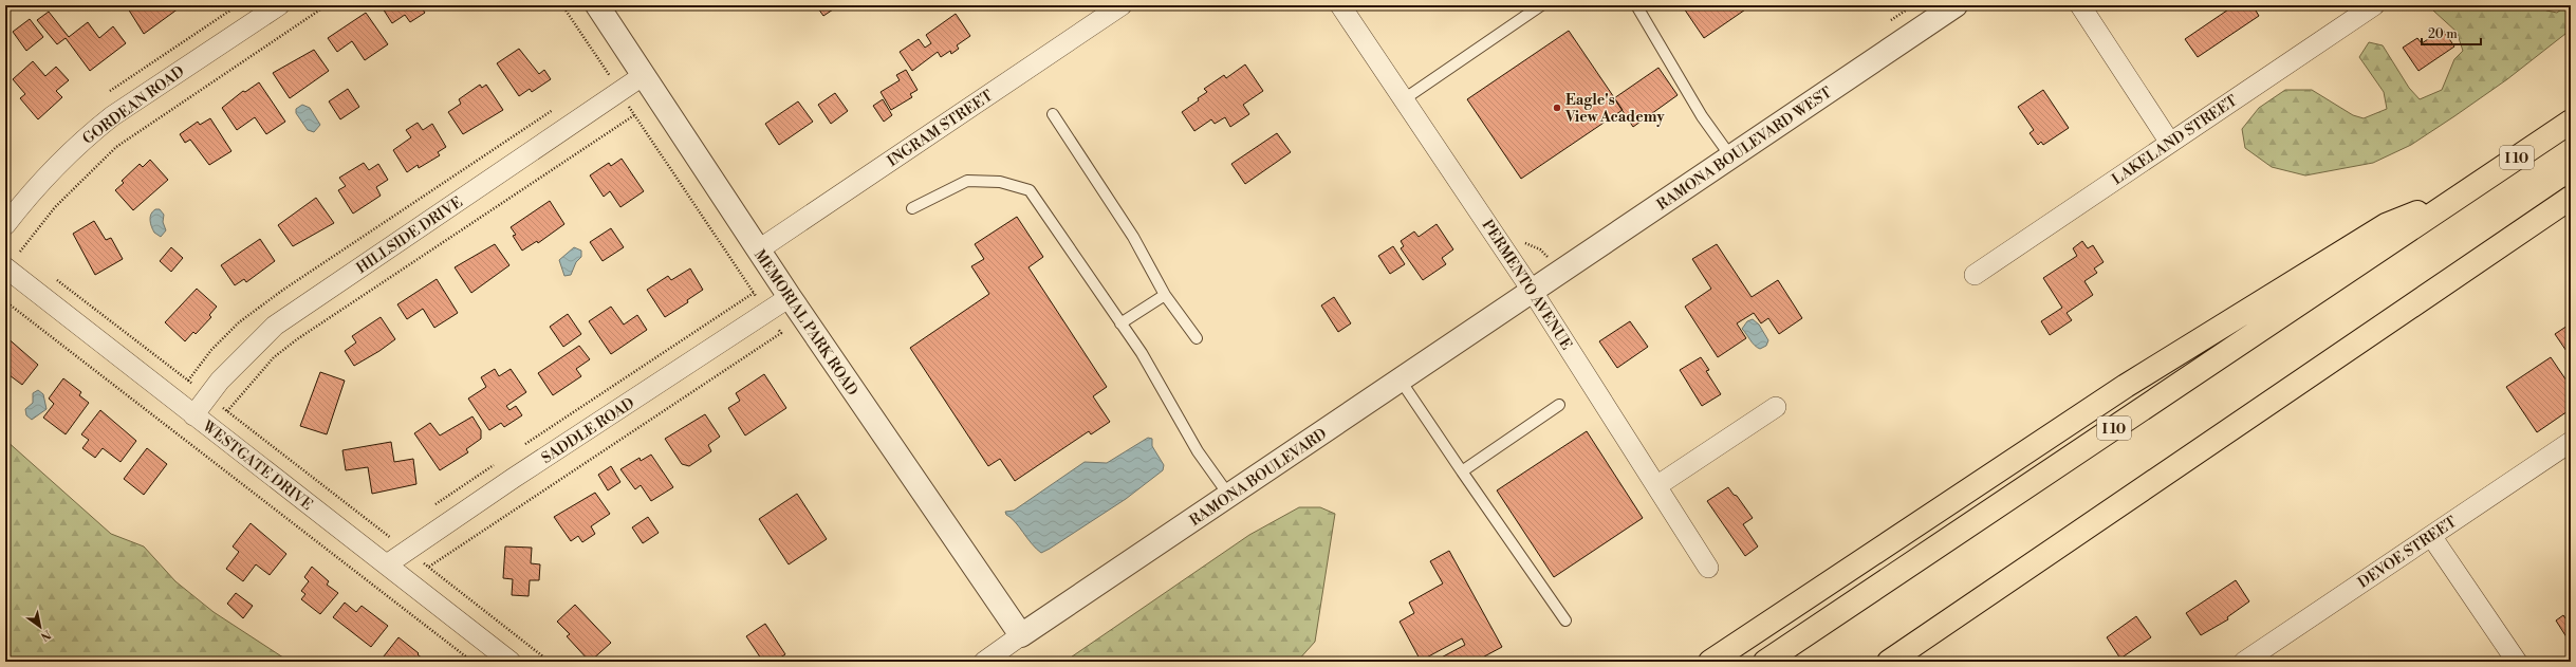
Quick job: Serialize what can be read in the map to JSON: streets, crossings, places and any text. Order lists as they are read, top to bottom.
{
  "streets": {
    "highway": ["I 10"],
    "street": [
      "GORDEAN ROAD",
      "INGRAM STREET",
      "LAKELAND STREET",
      "RAMONA BOULEVARD WEST",
      "HILLSIDE DRIVE",
      "PERMENTO AVENUE",
      "MEMORIAL PARK ROAD",
      "SADDLE ROAD",
      "WESTGATE DRIVE",
      "RAMONA BOULEVARD",
      "DEVOE STREET"
    ]
  },
  "crossings": [
    ["INGRAM STREET", "MEMORIAL PARK ROAD"],
    ["RAMONA BOULEVARD WEST", "PERMENTO AVENUE"],
    ["RAMONA BOULEVARD WEST", "RAMONA BOULEVARD"],
    ["HILLSIDE DRIVE", "MEMORIAL PARK ROAD"],
    ["HILLSIDE DRIVE", "WESTGATE DRIVE"],
    ["PERMENTO AVENUE", "RAMONA BOULEVARD"],
    ["MEMORIAL PARK ROAD", "SADDLE ROAD"],
    ["MEMORIAL PARK ROAD", "RAMONA BOULEVARD"],
    ["SADDLE ROAD", "WESTGATE DRIVE"]
  ],
  "places": ["Eagle's View Academy"],
  "scale_bar": "20 m",
  "north": "bottom right"
}
